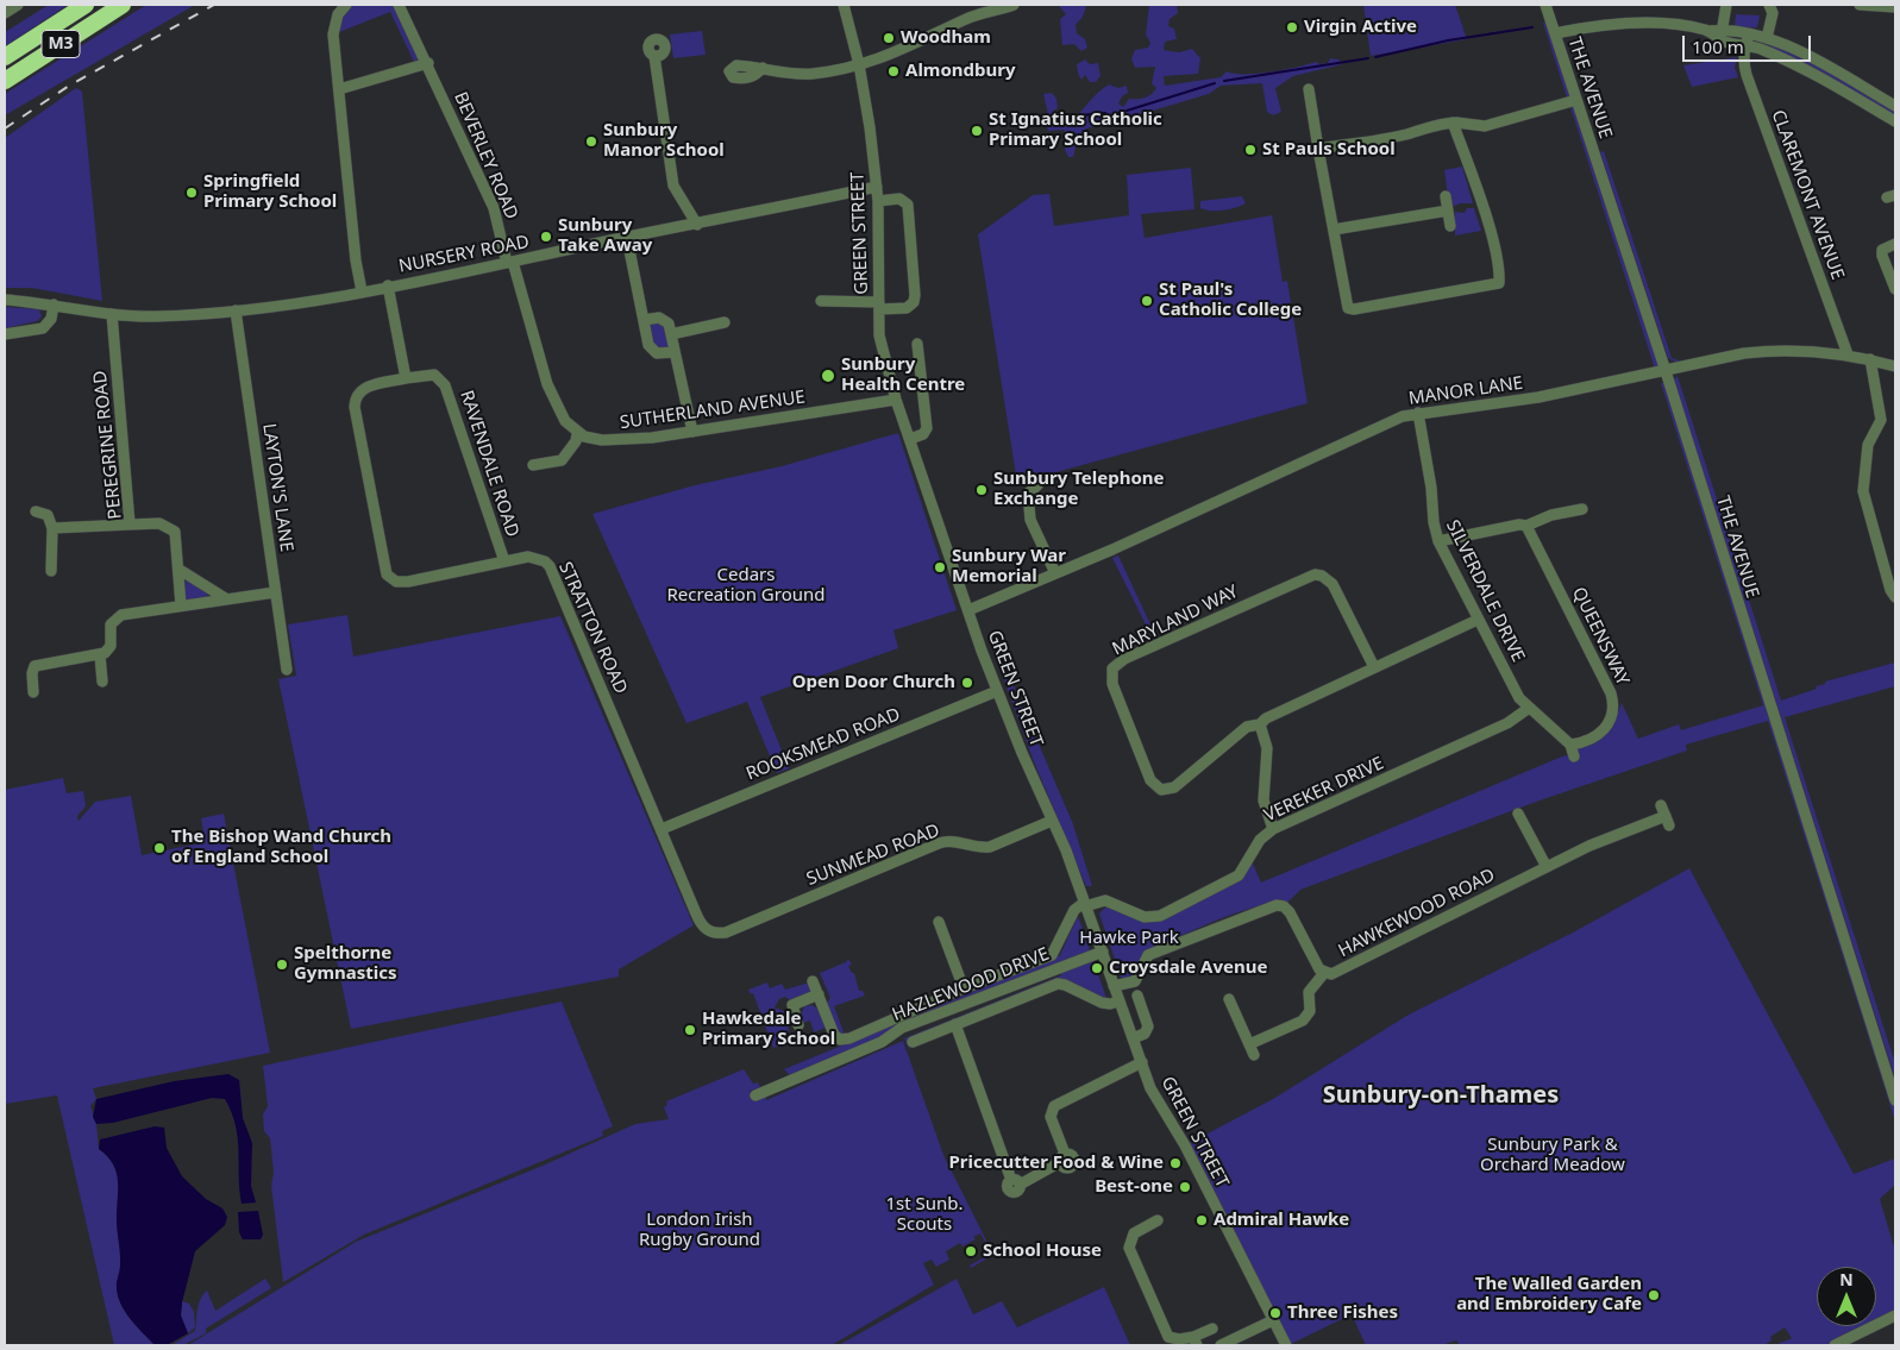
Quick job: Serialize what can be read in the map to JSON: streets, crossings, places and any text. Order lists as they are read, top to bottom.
{
  "streets": {
    "highway": ["M3"],
    "street": [
      "THE AVENUE",
      "BEVERLEY ROAD",
      "CLAREMONT AVENUE",
      "GREEN STREET",
      "NURSERY ROAD",
      "MANOR LANE",
      "SUTHERLAND AVENUE",
      "PEREGRINE ROAD",
      "RAVENDALE ROAD",
      "LAYTON'S LANE",
      "SILVERDALE DRIVE",
      "MARYLAND WAY",
      "STRATTON ROAD",
      "QUEENSWAY",
      "ROOKSMEAD ROAD",
      "VEREKER DRIVE",
      "SUNMEAD ROAD",
      "HAWKEWOOD ROAD",
      "HAZLEWOOD DRIVE"
    ]
  },
  "crossings": [
    ["THE AVENUE", "MANOR LANE"],
    ["BEVERLEY ROAD", "NURSERY ROAD"],
    ["CLAREMONT AVENUE", "MANOR LANE"],
    ["GREEN STREET", "NURSERY ROAD"],
    ["GREEN STREET", "MANOR LANE"],
    ["GREEN STREET", "SUTHERLAND AVENUE"],
    ["GREEN STREET", "ROOKSMEAD ROAD"],
    ["GREEN STREET", "VEREKER DRIVE"],
    ["GREEN STREET", "SUNMEAD ROAD"],
    ["GREEN STREET", "HAWKEWOOD ROAD"],
    ["GREEN STREET", "HAZLEWOOD DRIVE"],
    ["NURSERY ROAD", "PEREGRINE ROAD"],
    ["NURSERY ROAD", "LAYTON'S LANE"],
    ["MANOR LANE", "SILVERDALE DRIVE"],
    ["RAVENDALE ROAD", "STRATTON ROAD"],
    ["SILVERDALE DRIVE", "MARYLAND WAY"],
    ["SILVERDALE DRIVE", "VEREKER DRIVE"],
    ["STRATTON ROAD", "ROOKSMEAD ROAD"],
    ["STRATTON ROAD", "SUNMEAD ROAD"]
  ],
  "districts": ["Sunbury-on-Thames"],
  "parks": [
    "Cedars Recreation Ground",
    "Hawke Park",
    "Sunbury Park & Orchard Meadow",
    "1st Sunb. Scouts",
    "London Irish Rugby Ground"
  ],
  "places": [
    "Virgin Active",
    "Woodham",
    "Almondbury",
    "St Ignatius Catholic Primary School",
    "Sunbury Manor School",
    "St Pauls School",
    "Springfield Primary School",
    "Sunbury Take Away",
    "St Paul's Catholic College",
    "Sunbury Health Centre",
    "Sunbury Telephone Exchange",
    "Sunbury War Memorial",
    "Open Door Church",
    "The Bishop Wand Church of England School",
    "Spelthorne Gymnastics",
    "Croysdale Avenue",
    "Hawkedale Primary School",
    "Pricecutter Food & Wine",
    "Best-one",
    "Admiral Hawke",
    "School House",
    "The Walled Garden and Embroidery Cafe",
    "Three Fishes"
  ],
  "scale_bar": "100 m",
  "north": "top"
}
